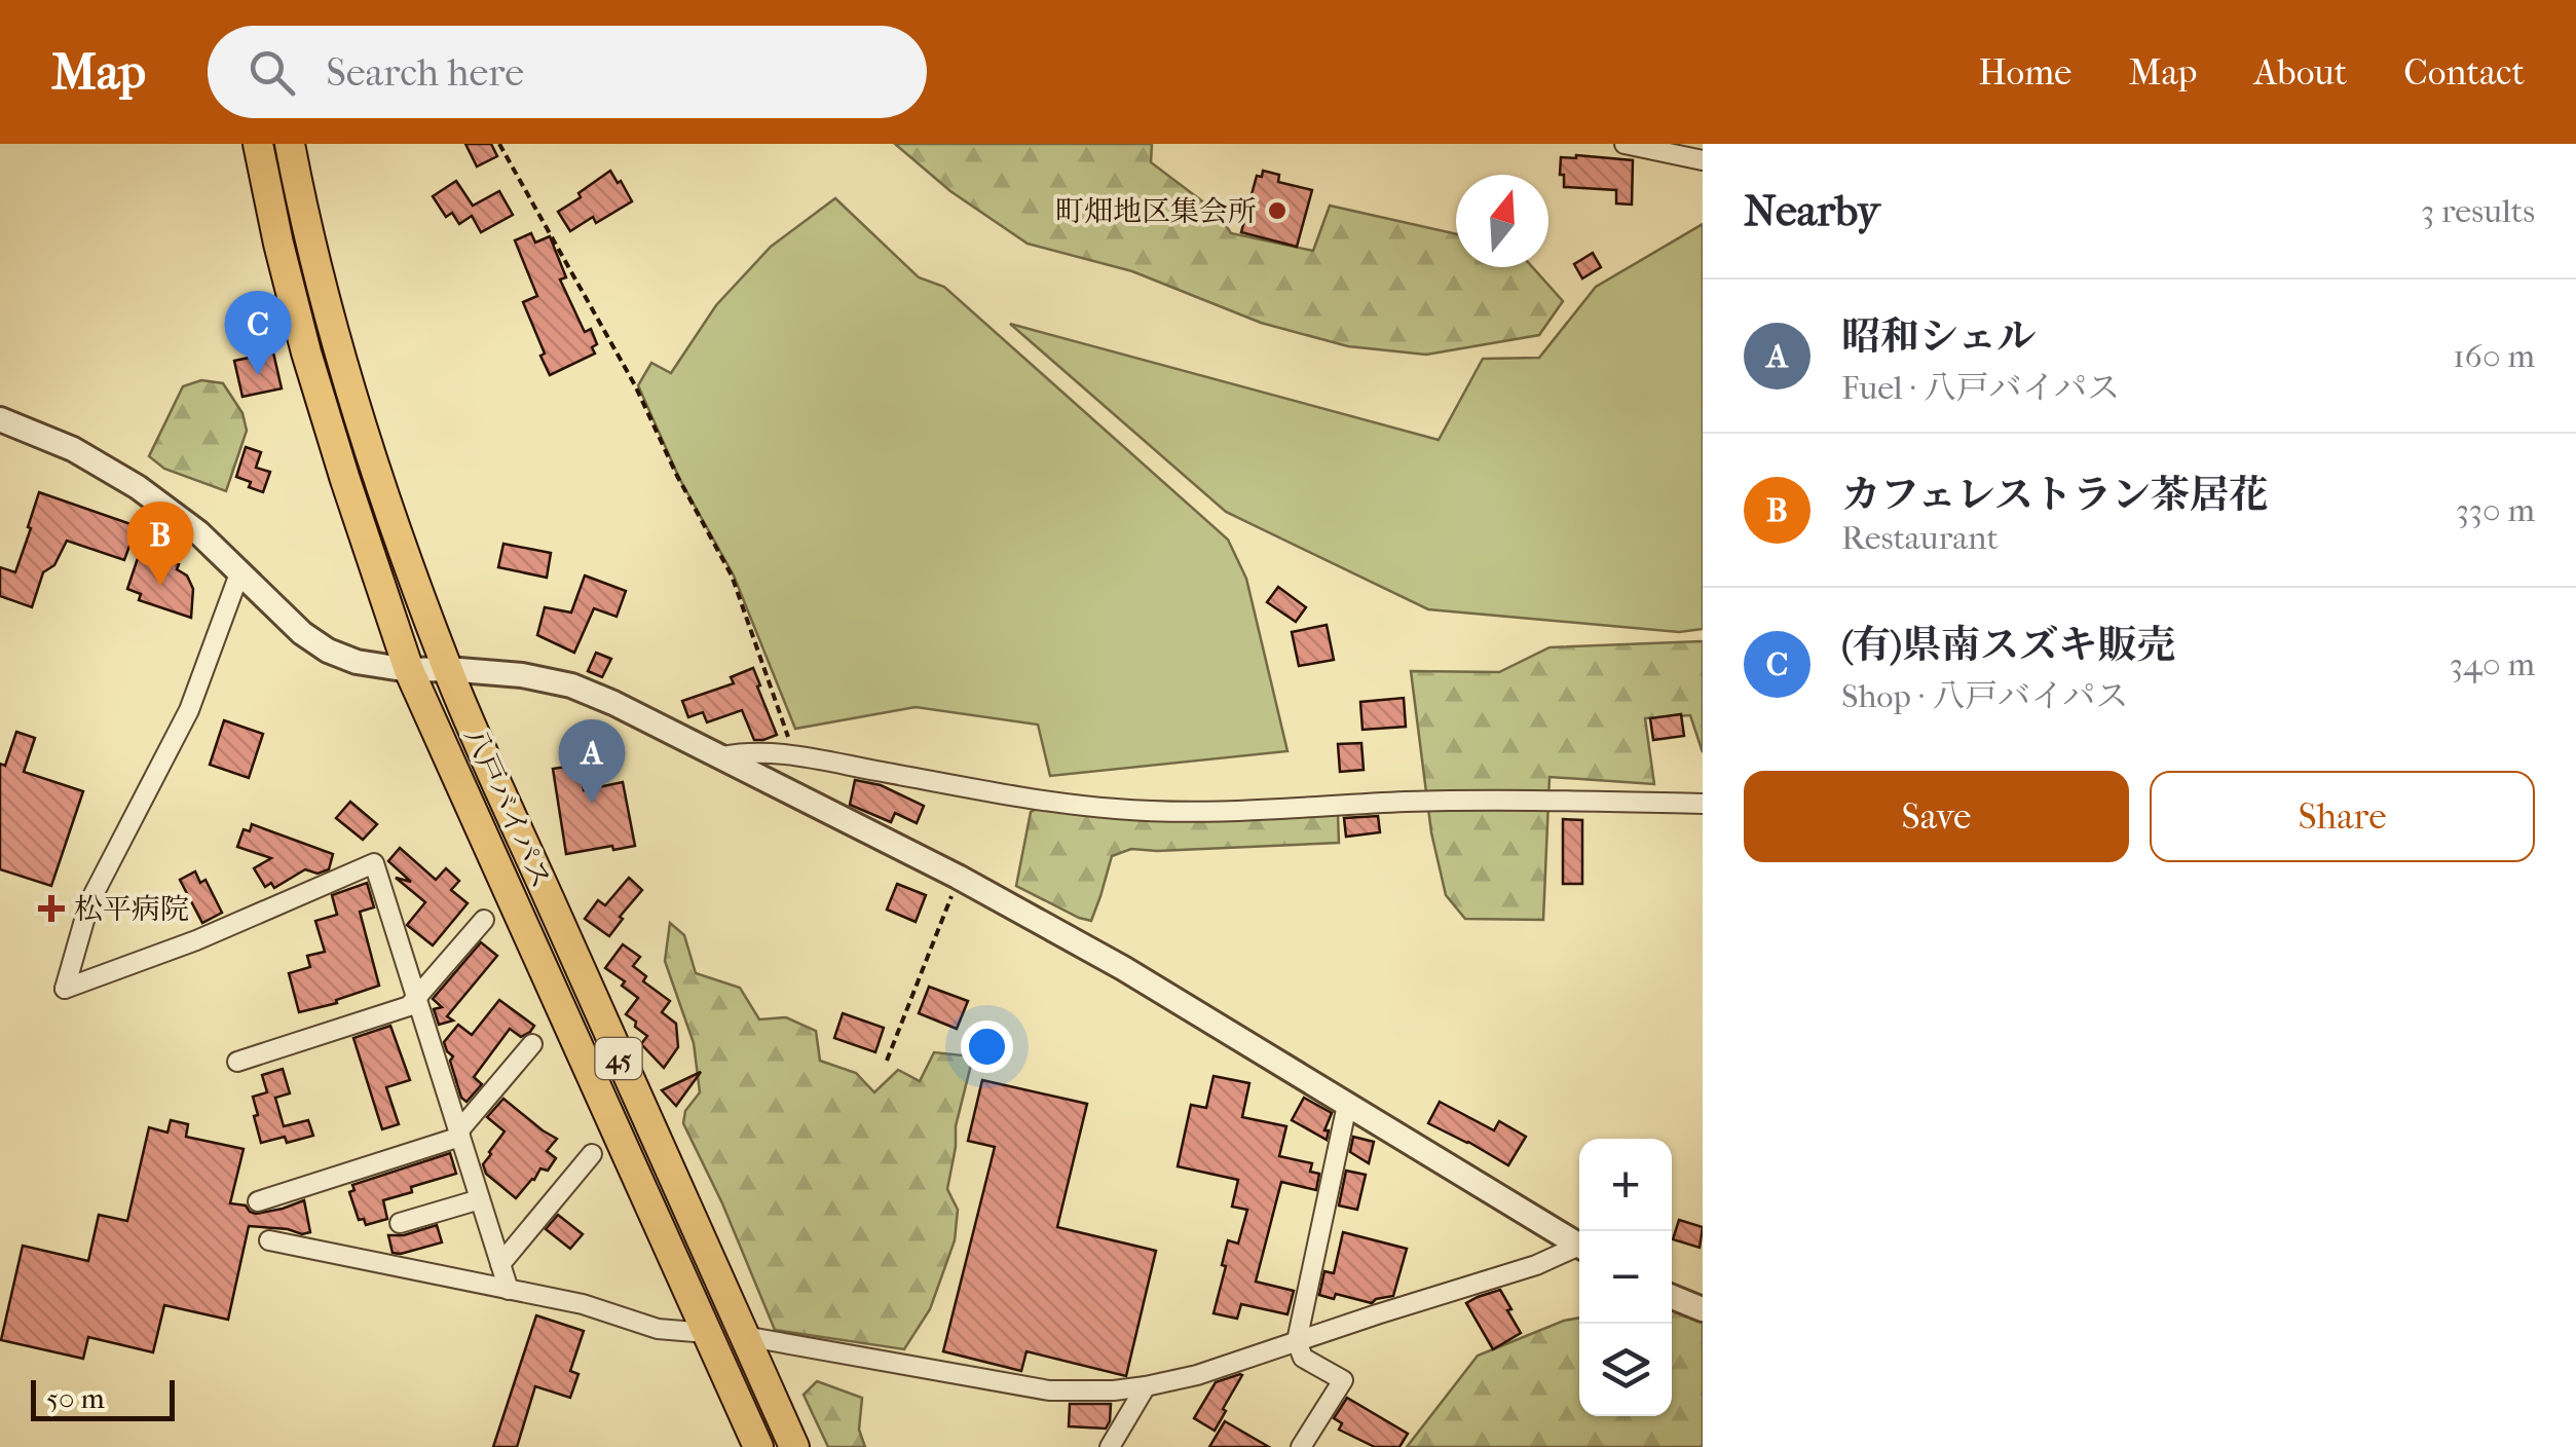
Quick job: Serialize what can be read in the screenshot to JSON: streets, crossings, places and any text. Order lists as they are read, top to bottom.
{
  "streets": {
    "highway": ["八戸バイパス", "45"]
  },
  "places": {
    "other": ["町畑地区集会所"],
    "health": ["松平病院"]
  },
  "scale_bar": "50 m",
  "north": "top",
  "page": {
    "header": "Map",
    "search": "Search here",
    "nav": [
      "Home",
      "Map",
      "About",
      "Contact"
    ],
    "heading": ["Nearby", "3 results"],
    "list": [
      {
        "mark": "A",
        "name": "昭和シェル",
        "note": "Fuel · 八戸バイパス",
        "value": "160 m"
      },
      {
        "mark": "B",
        "name": "カフェレストラン茶居花",
        "note": "Restaurant",
        "value": "330 m"
      },
      {
        "mark": "C",
        "name": "(有)県南スズキ販売",
        "note": "Shop · 八戸バイパス",
        "value": "340 m"
      }
    ],
    "pins": ["C", "B", "A"],
    "buttons": ["Save", "Share"],
    "map_buttons": ["+", "−"],
    "scale": "50 m"
  }
}
